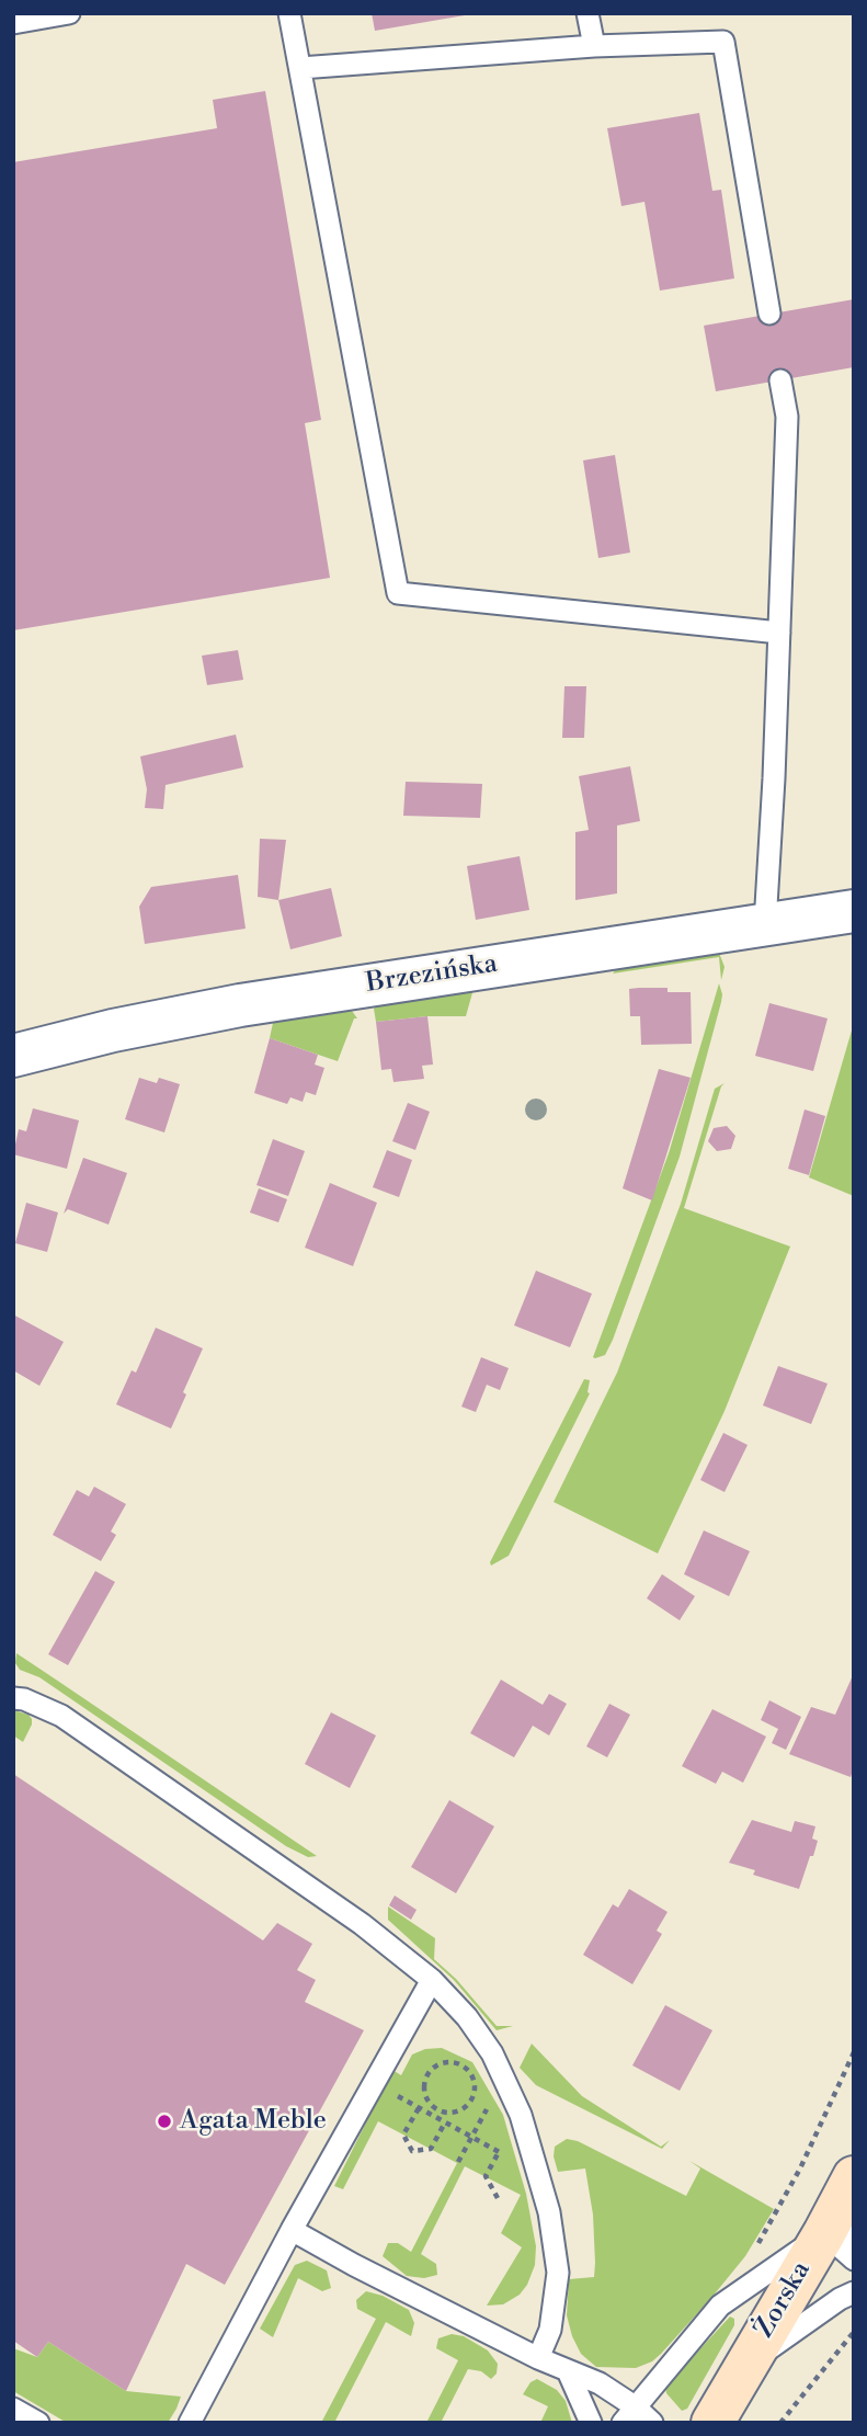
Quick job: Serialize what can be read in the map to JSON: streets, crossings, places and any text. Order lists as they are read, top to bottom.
{
  "streets": {
    "main road": ["Żorska"],
    "street": ["Brzezińska"]
  },
  "places": ["Agata Meble"]
}
